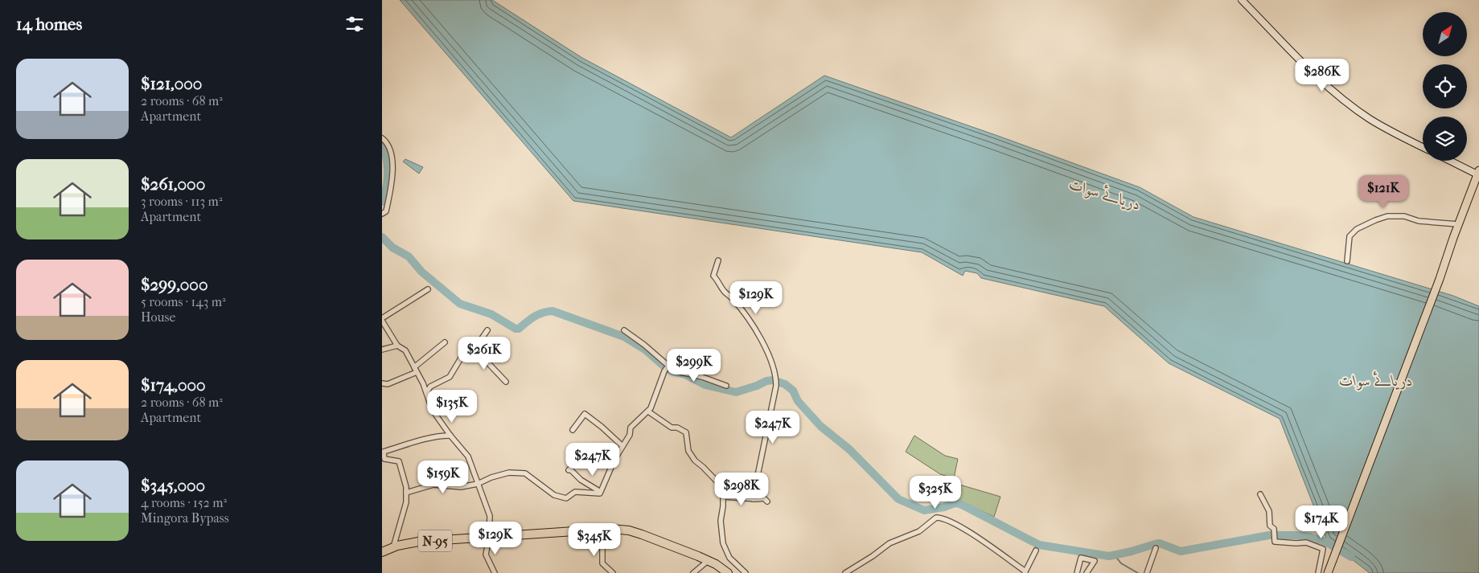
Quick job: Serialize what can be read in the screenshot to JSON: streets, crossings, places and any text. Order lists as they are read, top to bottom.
{
  "streets": {
    "highway": ["N-95"]
  },
  "water": ["دریائے سوات"],
  "north": "top right",
  "page": {
    "heading": "14 homes",
    "list": [
      {
        "name": "$121,000",
        "note": "2 rooms · 68 m² · Apartment"
      },
      {
        "name": "$261,000",
        "note": "3 rooms · 113 m² · Apartment"
      },
      {
        "name": "$299,000",
        "note": "5 rooms · 143 m² · House"
      },
      {
        "name": "$174,000",
        "note": "2 rooms · 68 m² · Apartment"
      },
      {
        "name": "$345,000",
        "note": "4 rooms · 152 m² · Mingora Bypass"
      }
    ],
    "price": [
      "$286K",
      "$121K",
      "$129K",
      "$261K",
      "$299K",
      "$135K",
      "$247K",
      "$247K",
      "$159K",
      "$298K",
      "$325K",
      "$174K",
      "$129K",
      "$345K"
    ]
  }
}
